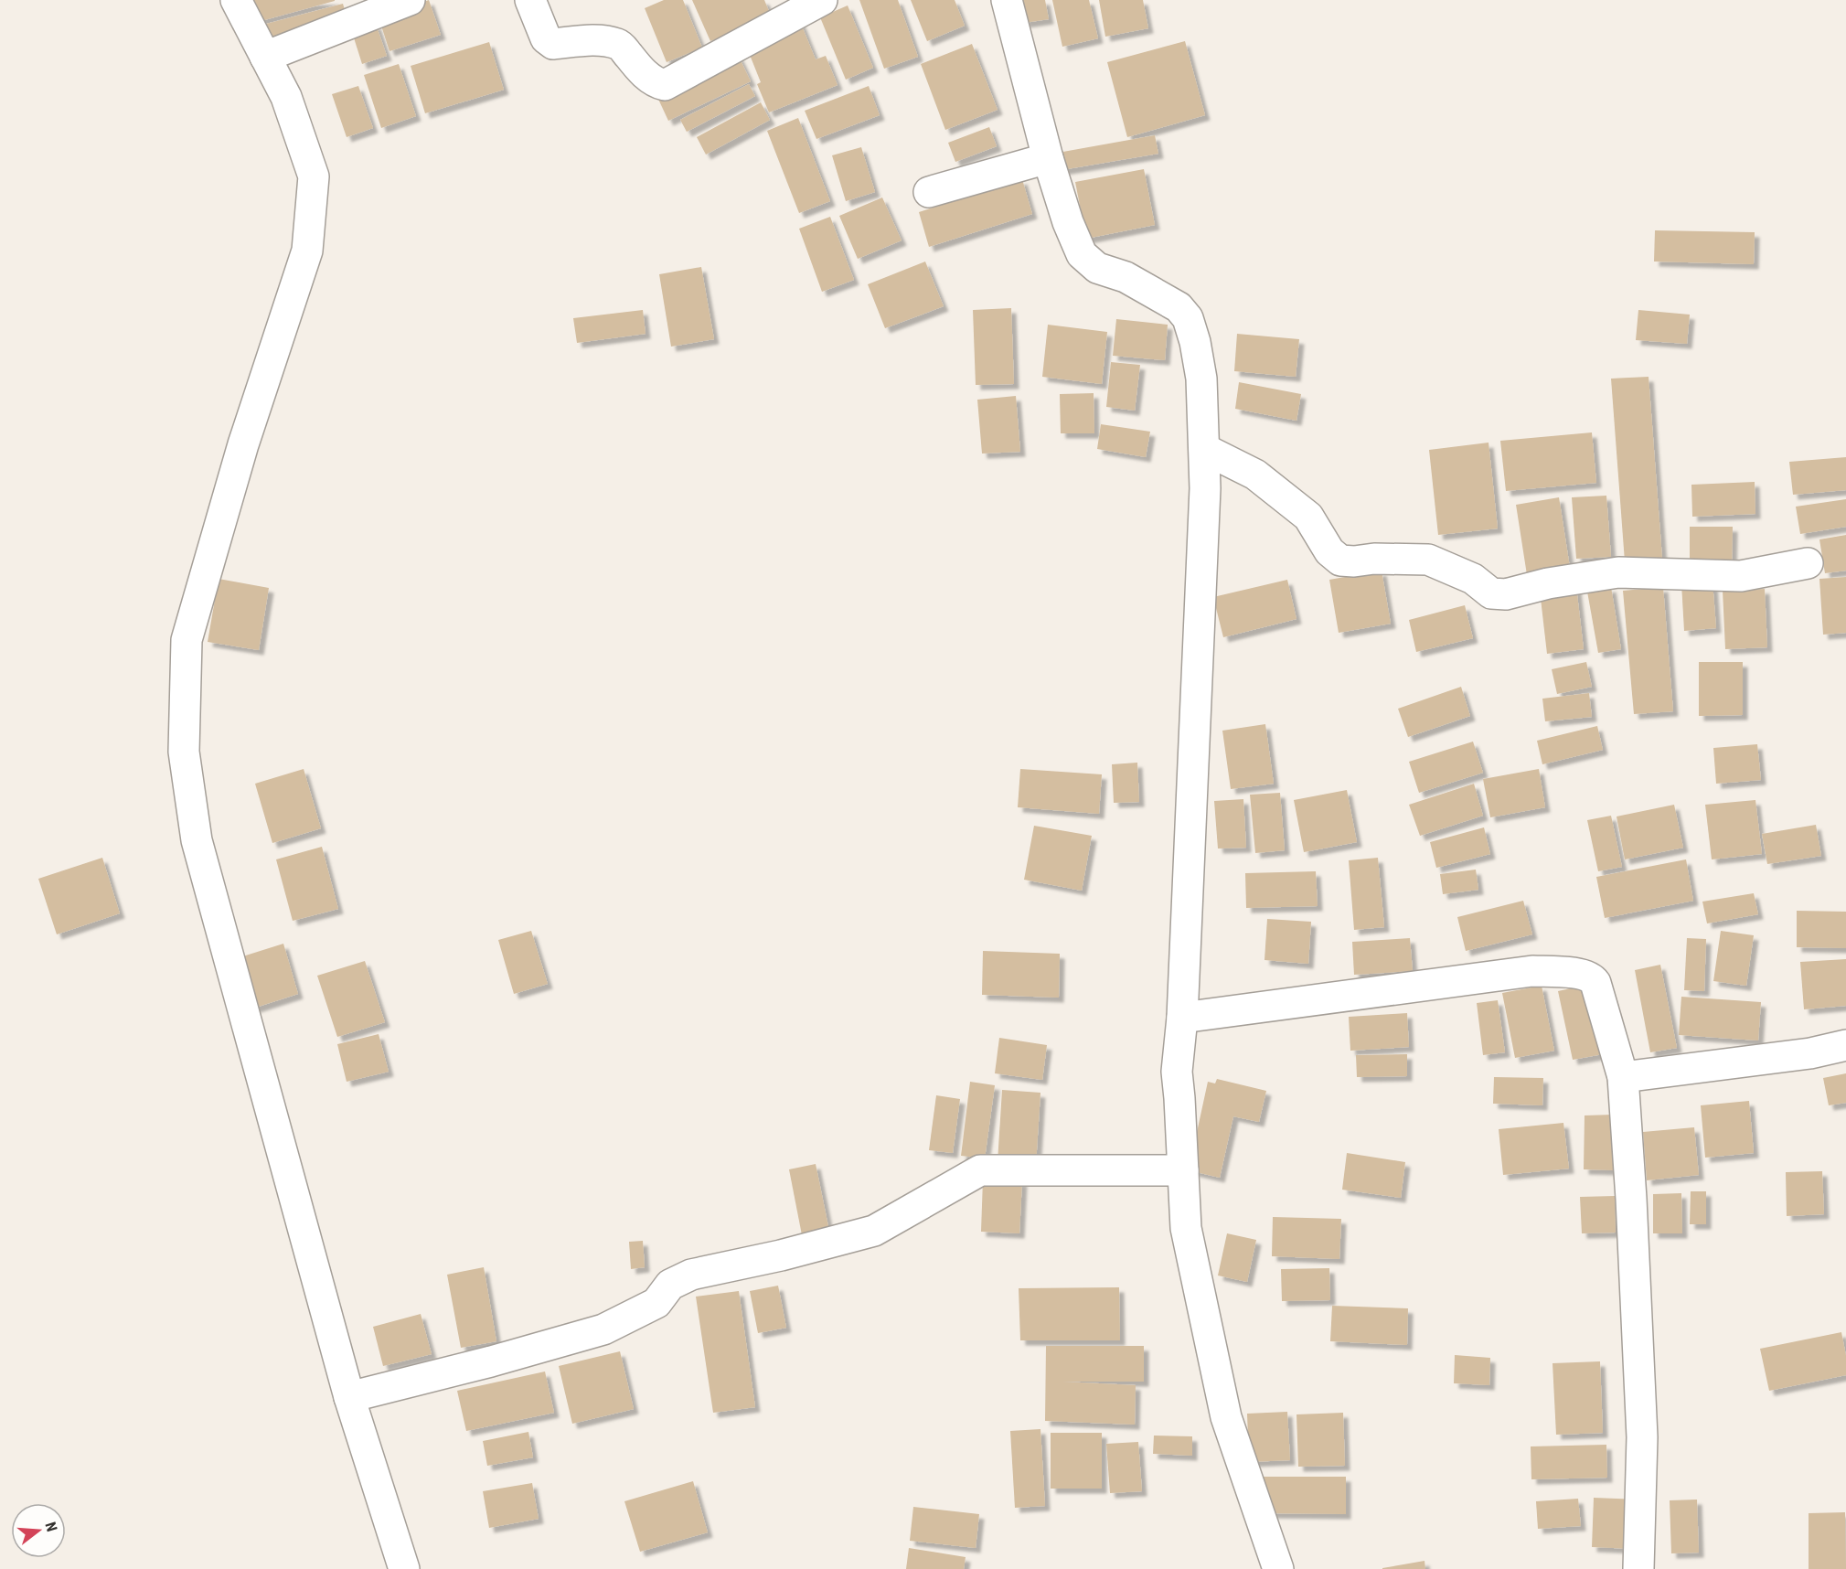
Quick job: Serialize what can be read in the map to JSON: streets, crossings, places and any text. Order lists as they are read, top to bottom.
{
  "north": "right"
}
